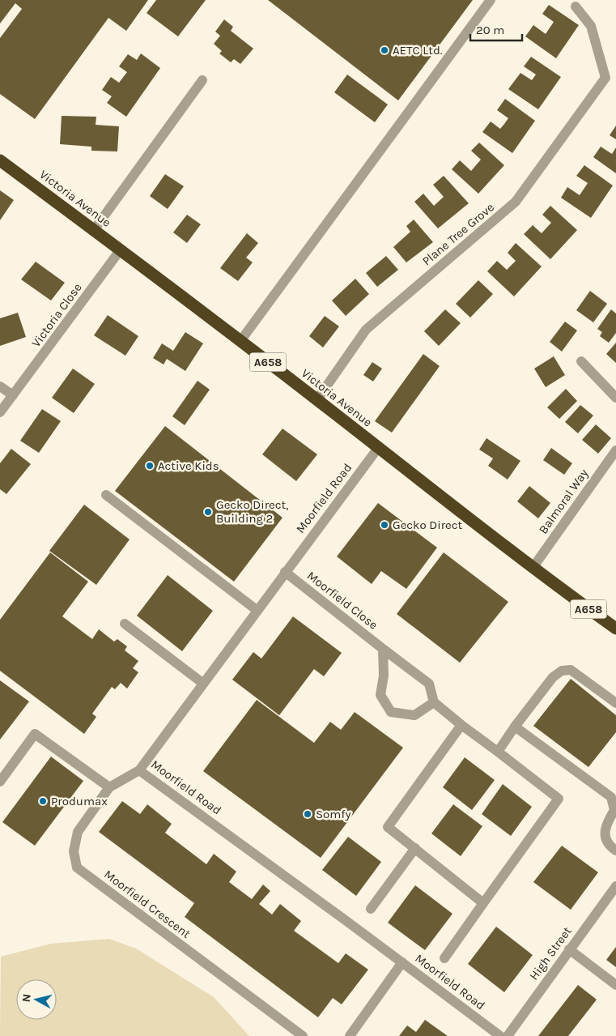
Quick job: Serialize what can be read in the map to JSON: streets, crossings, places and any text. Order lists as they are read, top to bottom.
{
  "streets": {
    "highway": ["Victoria Avenue", "A658"],
    "street": [
      "Plane Tree Grove",
      "Victoria Close",
      "Moorfield Road",
      "Balmoral Way",
      "Moorfield Close",
      "Moorfield Crescent",
      "High Street"
    ]
  },
  "crossings": [
    ["Victoria Avenue", "Plane Tree Grove"],
    ["Victoria Avenue", "Victoria Close"],
    ["Victoria Avenue", "Moorfield Road"],
    ["Victoria Avenue", "Balmoral Way"],
    ["Moorfield Road", "Moorfield Close"],
    ["Moorfield Road", "Moorfield Crescent"]
  ],
  "places": [
    "AETC Ltd.",
    "Active Kids",
    "Gecko Direct, Building 2",
    "Gecko Direct",
    "Produmax",
    "Somfy"
  ],
  "scale_bar": "20 m",
  "north": "left"
}
